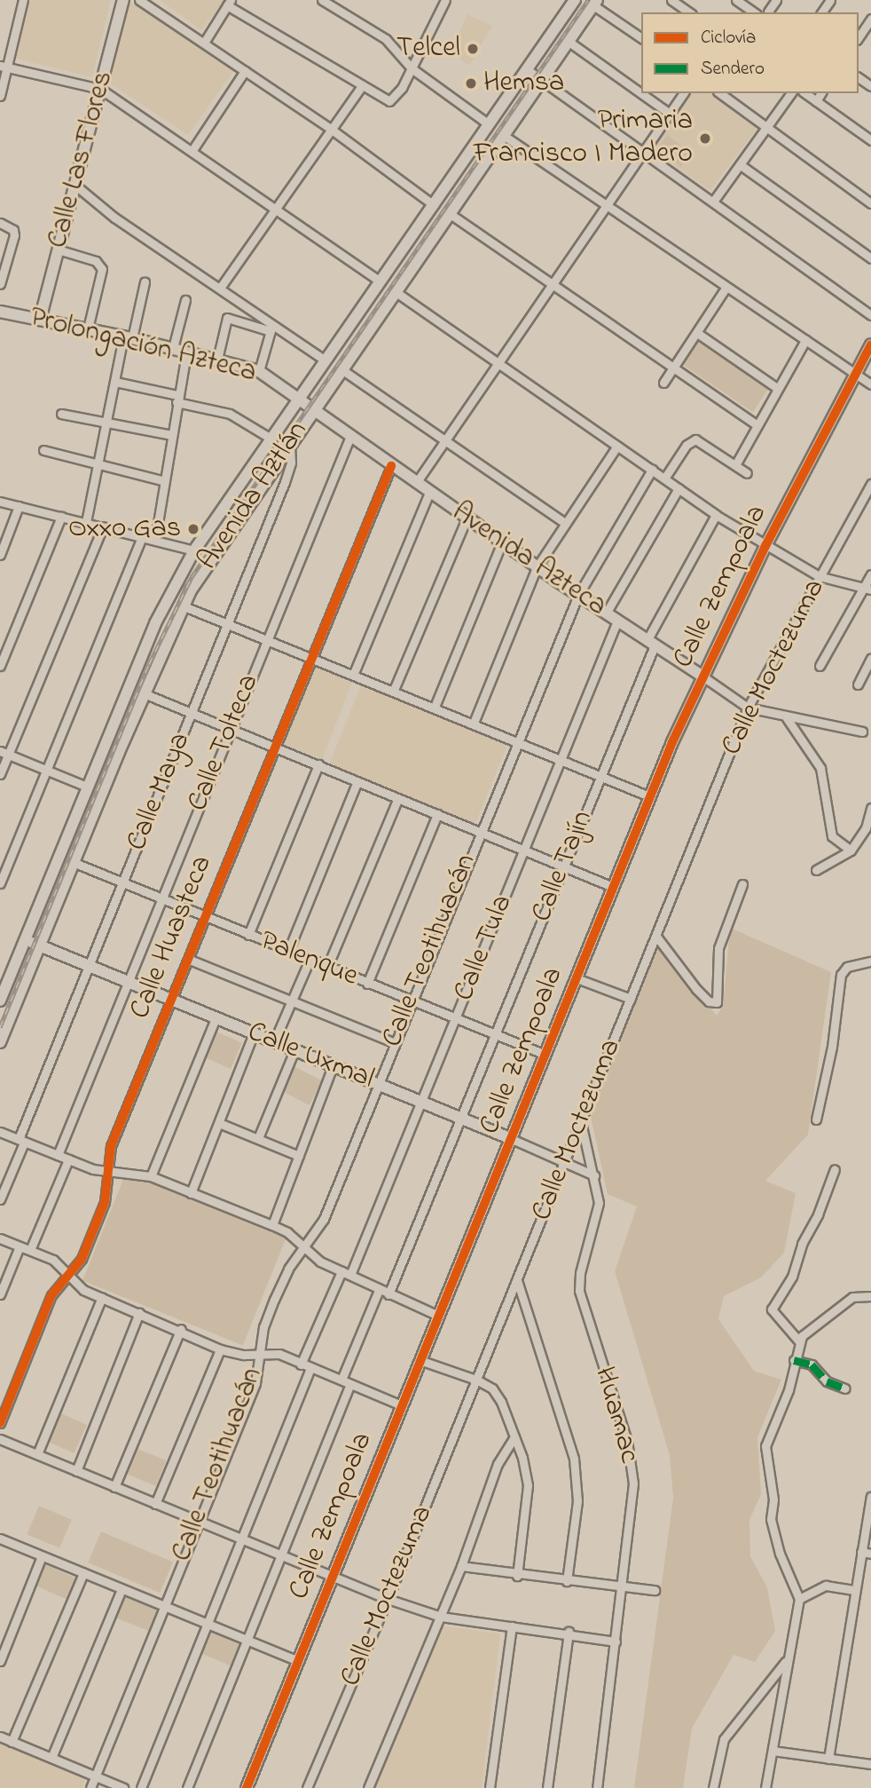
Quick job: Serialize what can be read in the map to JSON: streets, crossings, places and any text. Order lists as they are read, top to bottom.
{
  "streets": {
    "street": [
      "Calle Las Flores",
      "Prolongación Azteca",
      "Avenida Aztlán",
      "Avenida Azteca",
      "Calle Zempoala",
      "Calle Moctezuma",
      "Calle Tolteca",
      "Calle Maya",
      "Calle Tajín",
      "Calle Huasteca",
      "Calle Tula",
      "Calle Teotihuacán",
      "Palenque",
      "Calle Uxmal",
      "Huamac"
    ]
  },
  "crossings": [
    ["Calle Las Flores", "Prolongación Azteca"],
    ["Prolongación Azteca", "Avenida Aztlán"],
    ["Prolongación Azteca", "Avenida Azteca"],
    ["Avenida Aztlán", "Avenida Azteca"],
    ["Avenida Aztlán", "Calle Maya"],
    ["Avenida Aztlán", "Palenque"],
    ["Avenida Aztlán", "Calle Uxmal"],
    ["Avenida Azteca", "Calle Zempoala"],
    ["Avenida Azteca", "Calle Moctezuma"],
    ["Avenida Azteca", "Calle Tolteca"],
    ["Avenida Azteca", "Calle Tajín"],
    ["Avenida Azteca", "Calle Huasteca"],
    ["Avenida Azteca", "Calle Tula"],
    ["Avenida Azteca", "Calle Teotihuacán"],
    ["Calle Zempoala", "Palenque"],
    ["Calle Zempoala", "Calle Uxmal"],
    ["Calle Moctezuma", "Calle Uxmal"],
    ["Calle Moctezuma", "Huamac"],
    ["Calle Tolteca", "Palenque"],
    ["Calle Tolteca", "Calle Uxmal"],
    ["Calle Maya", "Palenque"],
    ["Calle Maya", "Calle Uxmal"],
    ["Calle Tajín", "Palenque"],
    ["Calle Tajín", "Calle Uxmal"],
    ["Calle Huasteca", "Palenque"],
    ["Calle Huasteca", "Calle Uxmal"],
    ["Calle Tula", "Palenque"],
    ["Calle Tula", "Calle Uxmal"],
    ["Calle Teotihuacán", "Palenque"],
    ["Calle Teotihuacán", "Calle Uxmal"],
    ["Calle Uxmal", "Huamac"]
  ],
  "places": [
    "Telcel",
    "Hemsa",
    "Primaria Francisco I Madero",
    "Oxxo Gas"
  ],
  "legend": ["Ciclovía", "Sendero"]
}
